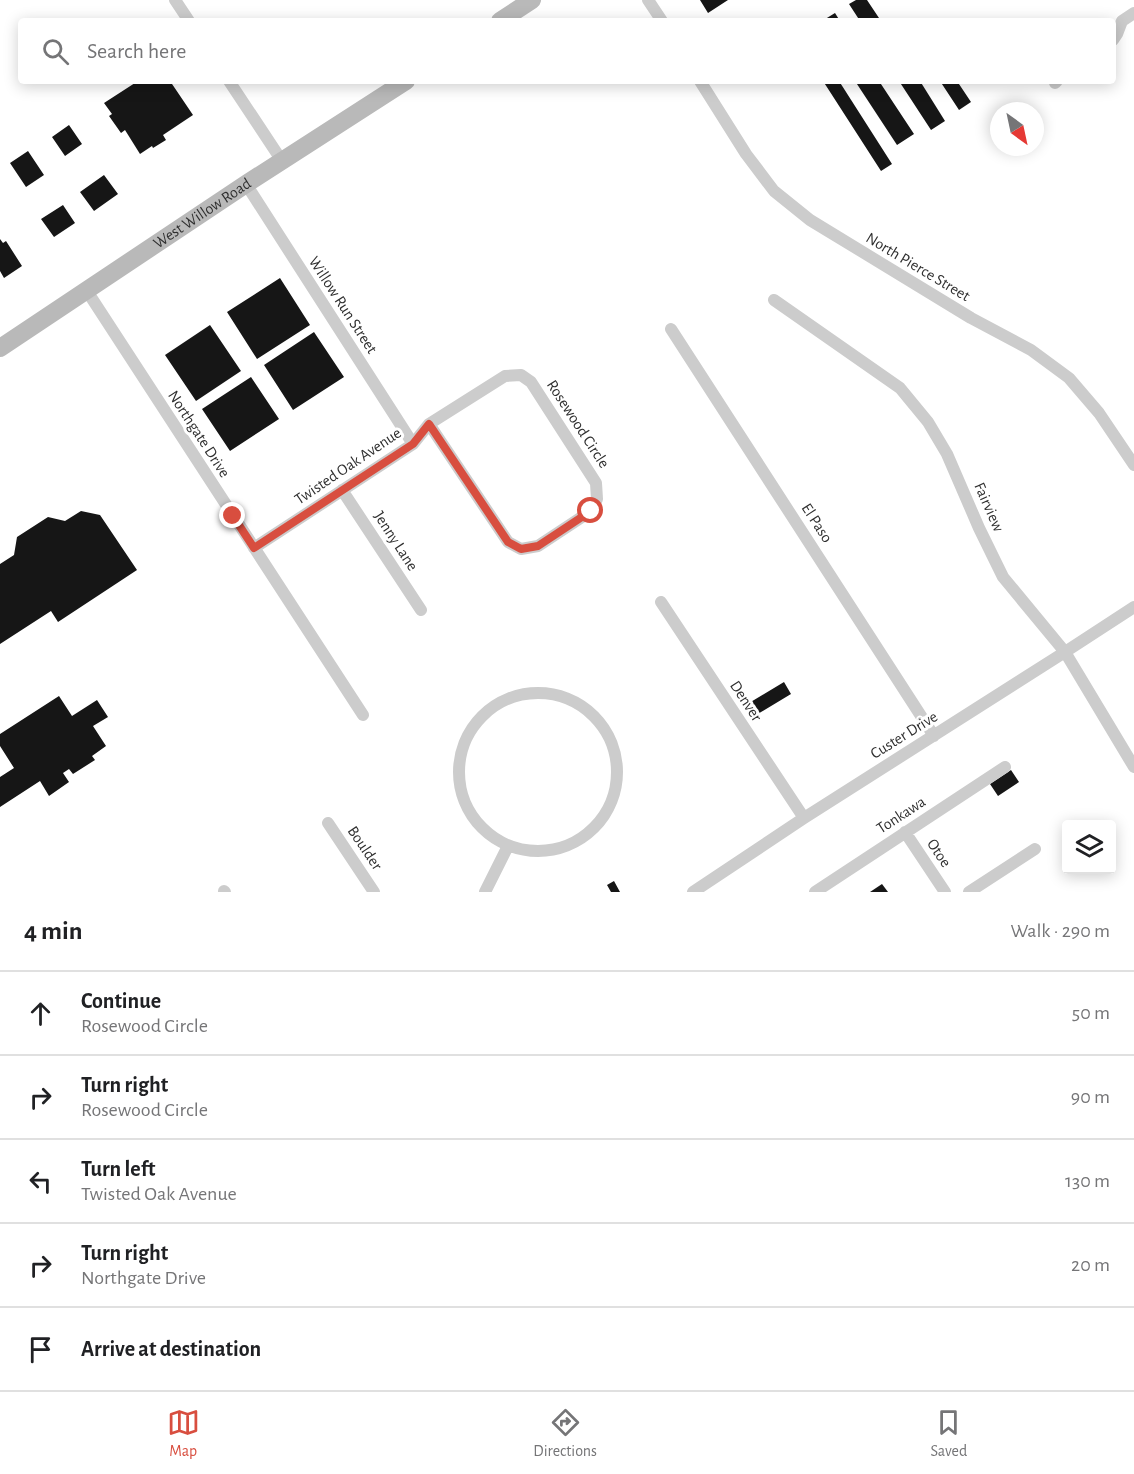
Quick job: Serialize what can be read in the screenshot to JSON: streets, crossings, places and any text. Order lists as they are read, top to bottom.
{
  "streets": {
    "main road": ["West Willow Road"],
    "street": [
      "North Pierce Street",
      "Willow Run Street",
      "Rosewood Circle",
      "Northgate Drive",
      "Twisted Oak Avenue",
      "Fairview",
      "El Paso",
      "Jenny Lane",
      "Denver",
      "Custer Drive",
      "Tonkawa",
      "Boulder",
      "Otoe"
    ]
  },
  "crossings": [
    ["West Willow Road", "Willow Run Street"],
    ["West Willow Road", "Northgate Drive"],
    ["Willow Run Street", "Twisted Oak Avenue"],
    ["Rosewood Circle", "Twisted Oak Avenue"],
    ["Northgate Drive", "Twisted Oak Avenue"],
    ["Twisted Oak Avenue", "Jenny Lane"],
    ["Fairview", "Custer Drive"],
    ["El Paso", "Custer Drive"],
    ["Denver", "Custer Drive"],
    ["Tonkawa", "Otoe"]
  ],
  "north": "bottom right",
  "page": {
    "search": "Search here",
    "heading": ["4 min", "Walk · 290 m"],
    "list": [
      ["Continue", "Rosewood Circle", "50 m"],
      ["Turn right", "Rosewood Circle", "90 m"],
      ["Turn left", "Twisted Oak Avenue", "130 m"],
      ["Turn right", "Northgate Drive", "20 m"],
      "Arrive at destination"
    ],
    "nav": ["Map", "Directions", "Saved"]
  }
}
